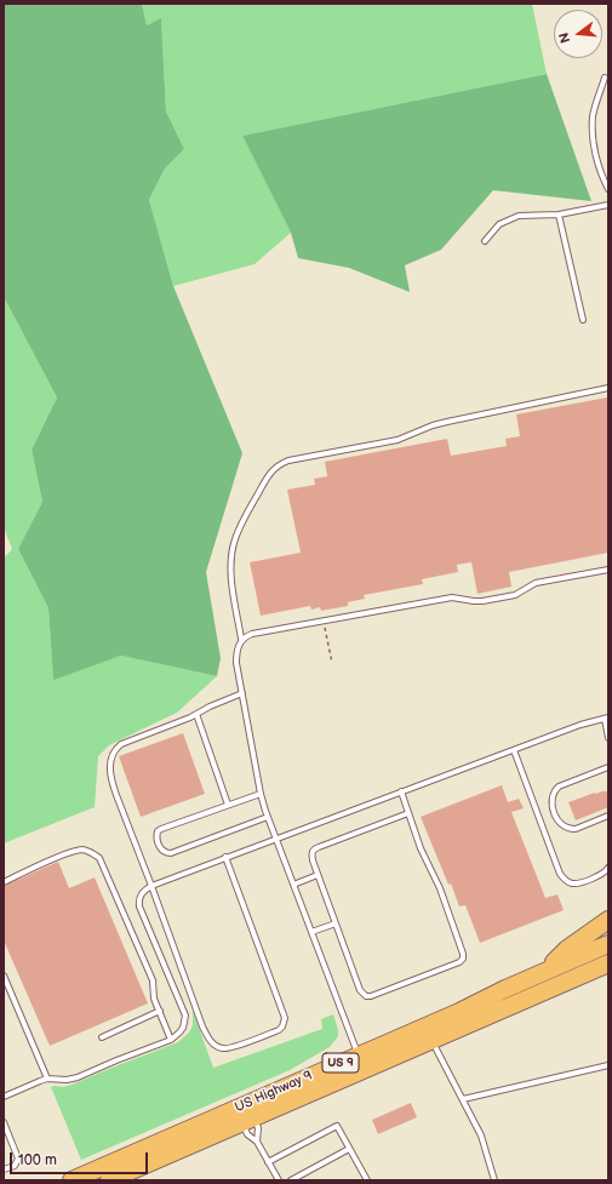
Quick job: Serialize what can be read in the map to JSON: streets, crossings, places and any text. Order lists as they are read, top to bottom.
{
  "streets": {
    "highway": ["US 9", "US Highway 9"]
  },
  "scale_bar": "100 m",
  "north": "left"
}
